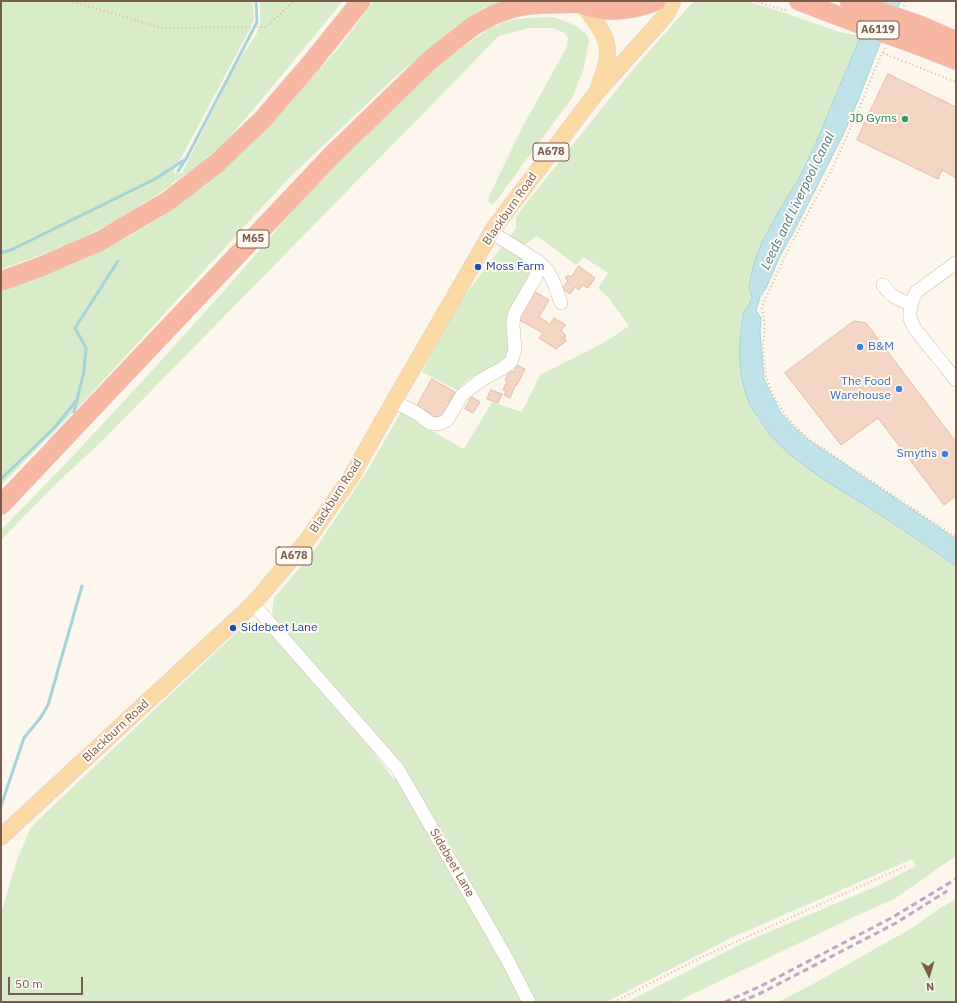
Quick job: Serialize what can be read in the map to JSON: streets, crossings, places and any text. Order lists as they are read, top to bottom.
{
  "streets": {
    "highway": ["A6119", "M65"],
    "main road": ["A678", "Blackburn Road"],
    "street": ["Sidebeet Lane"]
  },
  "crossings": [
    ["Blackburn Road", "M65"],
    ["Blackburn Road", "Sidebeet Lane"]
  ],
  "water": ["Leeds and Liverpool Canal"],
  "places": [
    "JD Gyms",
    "Moss Farm",
    "B&M",
    "The Food Warehouse",
    "Smyths",
    "Sidebeet Lane"
  ],
  "scale_bar": "50 m",
  "north": "bottom"
}
